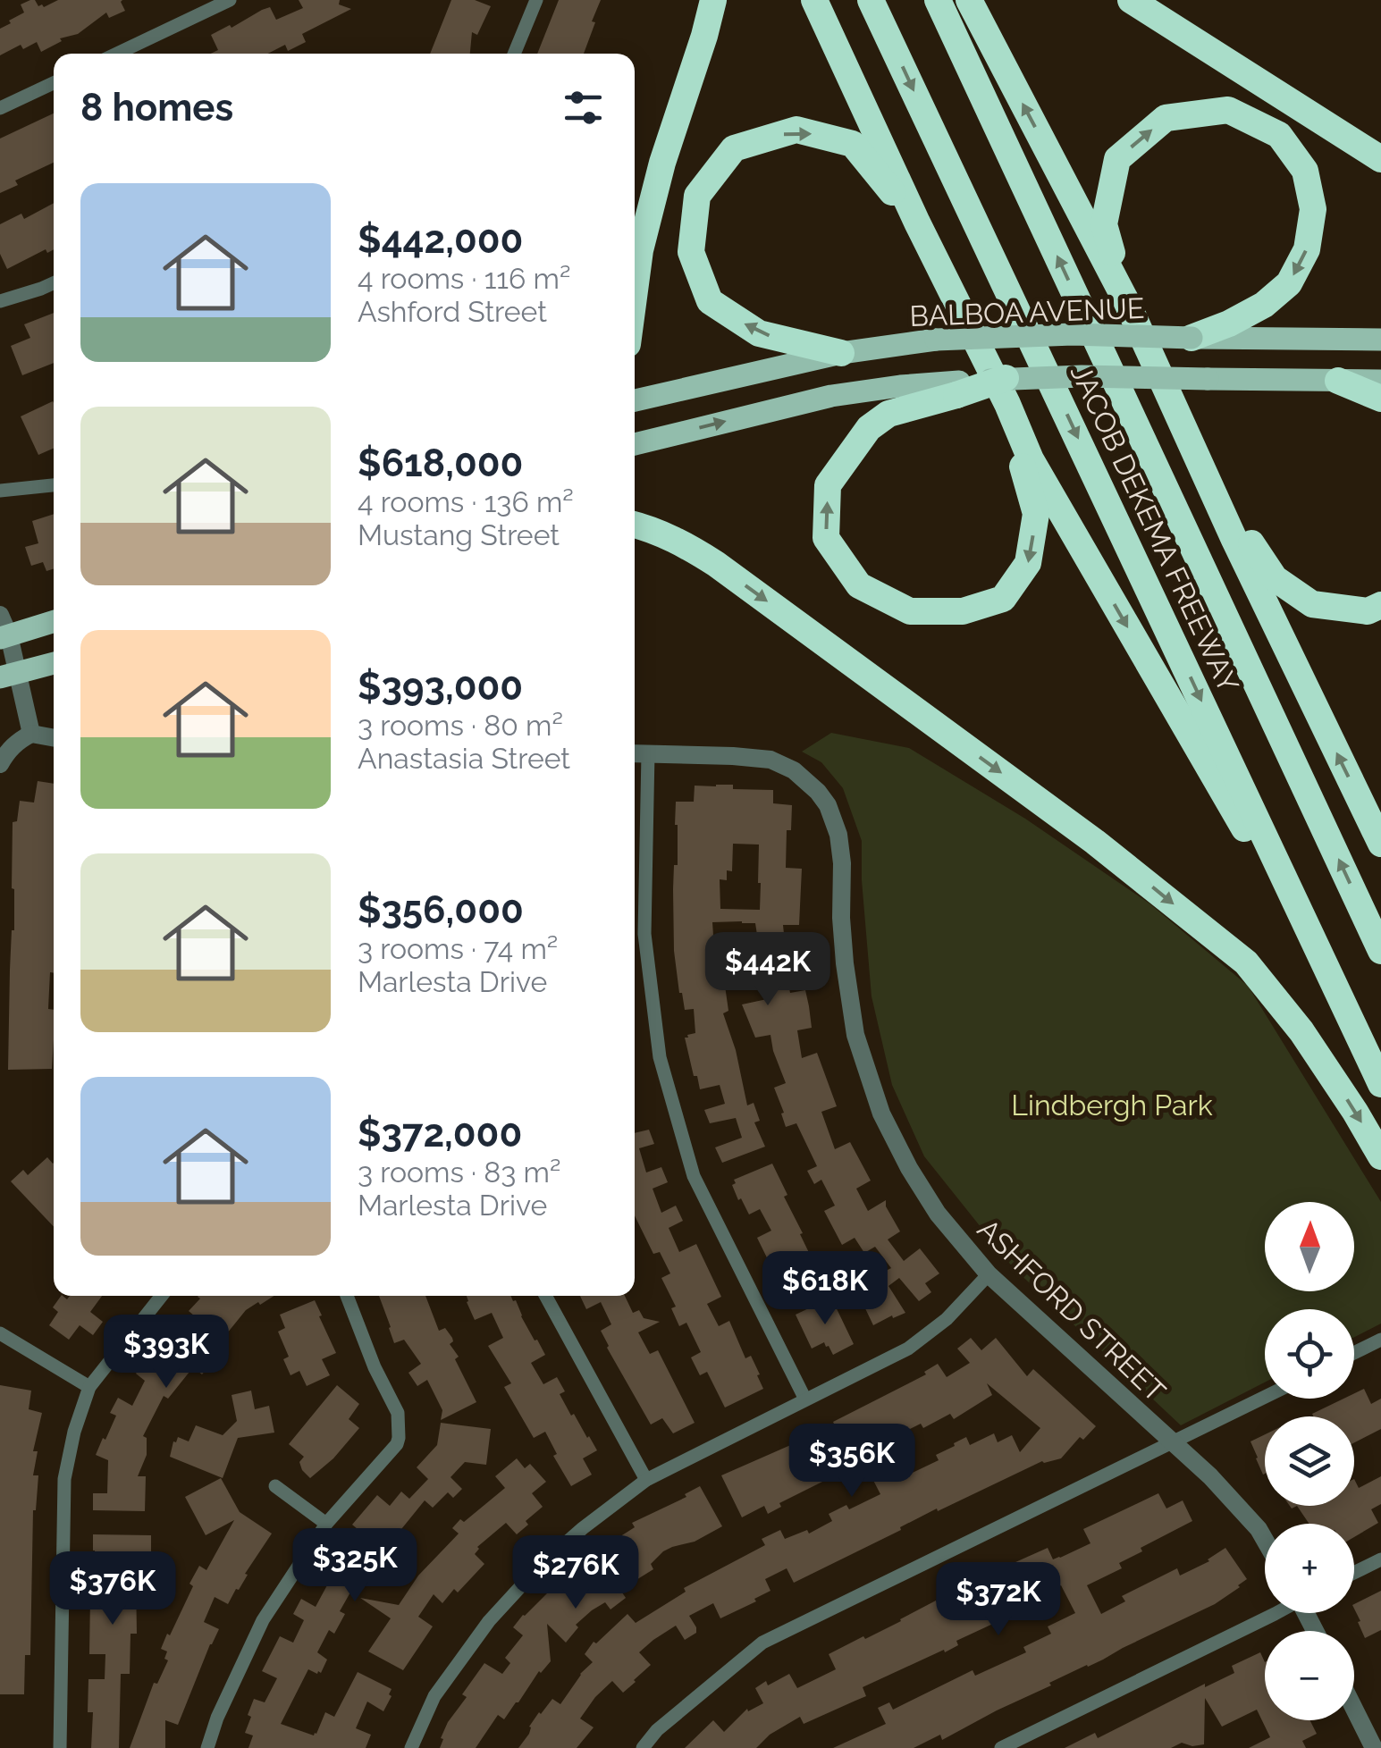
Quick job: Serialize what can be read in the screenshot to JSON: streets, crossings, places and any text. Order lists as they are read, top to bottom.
{
  "streets": {
    "highway": ["JACOB DEKEMA FREEWAY"],
    "main road": ["BALBOA AVENUE"],
    "street": ["ASHFORD STREET"]
  },
  "parks": ["Lindbergh Park"],
  "north": "top",
  "page": {
    "heading": "8 homes",
    "list": [
      {
        "name": "$442,000",
        "note": "4 rooms · 116 m² · Ashford Street"
      },
      {
        "name": "$618,000",
        "note": "4 rooms · 136 m² · Mustang Street"
      },
      {
        "name": "$393,000",
        "note": "3 rooms · 80 m² · Anastasia Street"
      },
      {
        "name": "$356,000",
        "note": "3 rooms · 74 m² · Marlesta Drive"
      },
      {
        "name": "$372,000",
        "note": "3 rooms · 83 m² · Marlesta Drive"
      }
    ],
    "price": [
      "$442K",
      "$618K",
      "$393K",
      "$356K",
      "$325K",
      "$276K",
      "$376K",
      "$372K"
    ],
    "map_buttons": ["+", "−"]
  }
}
